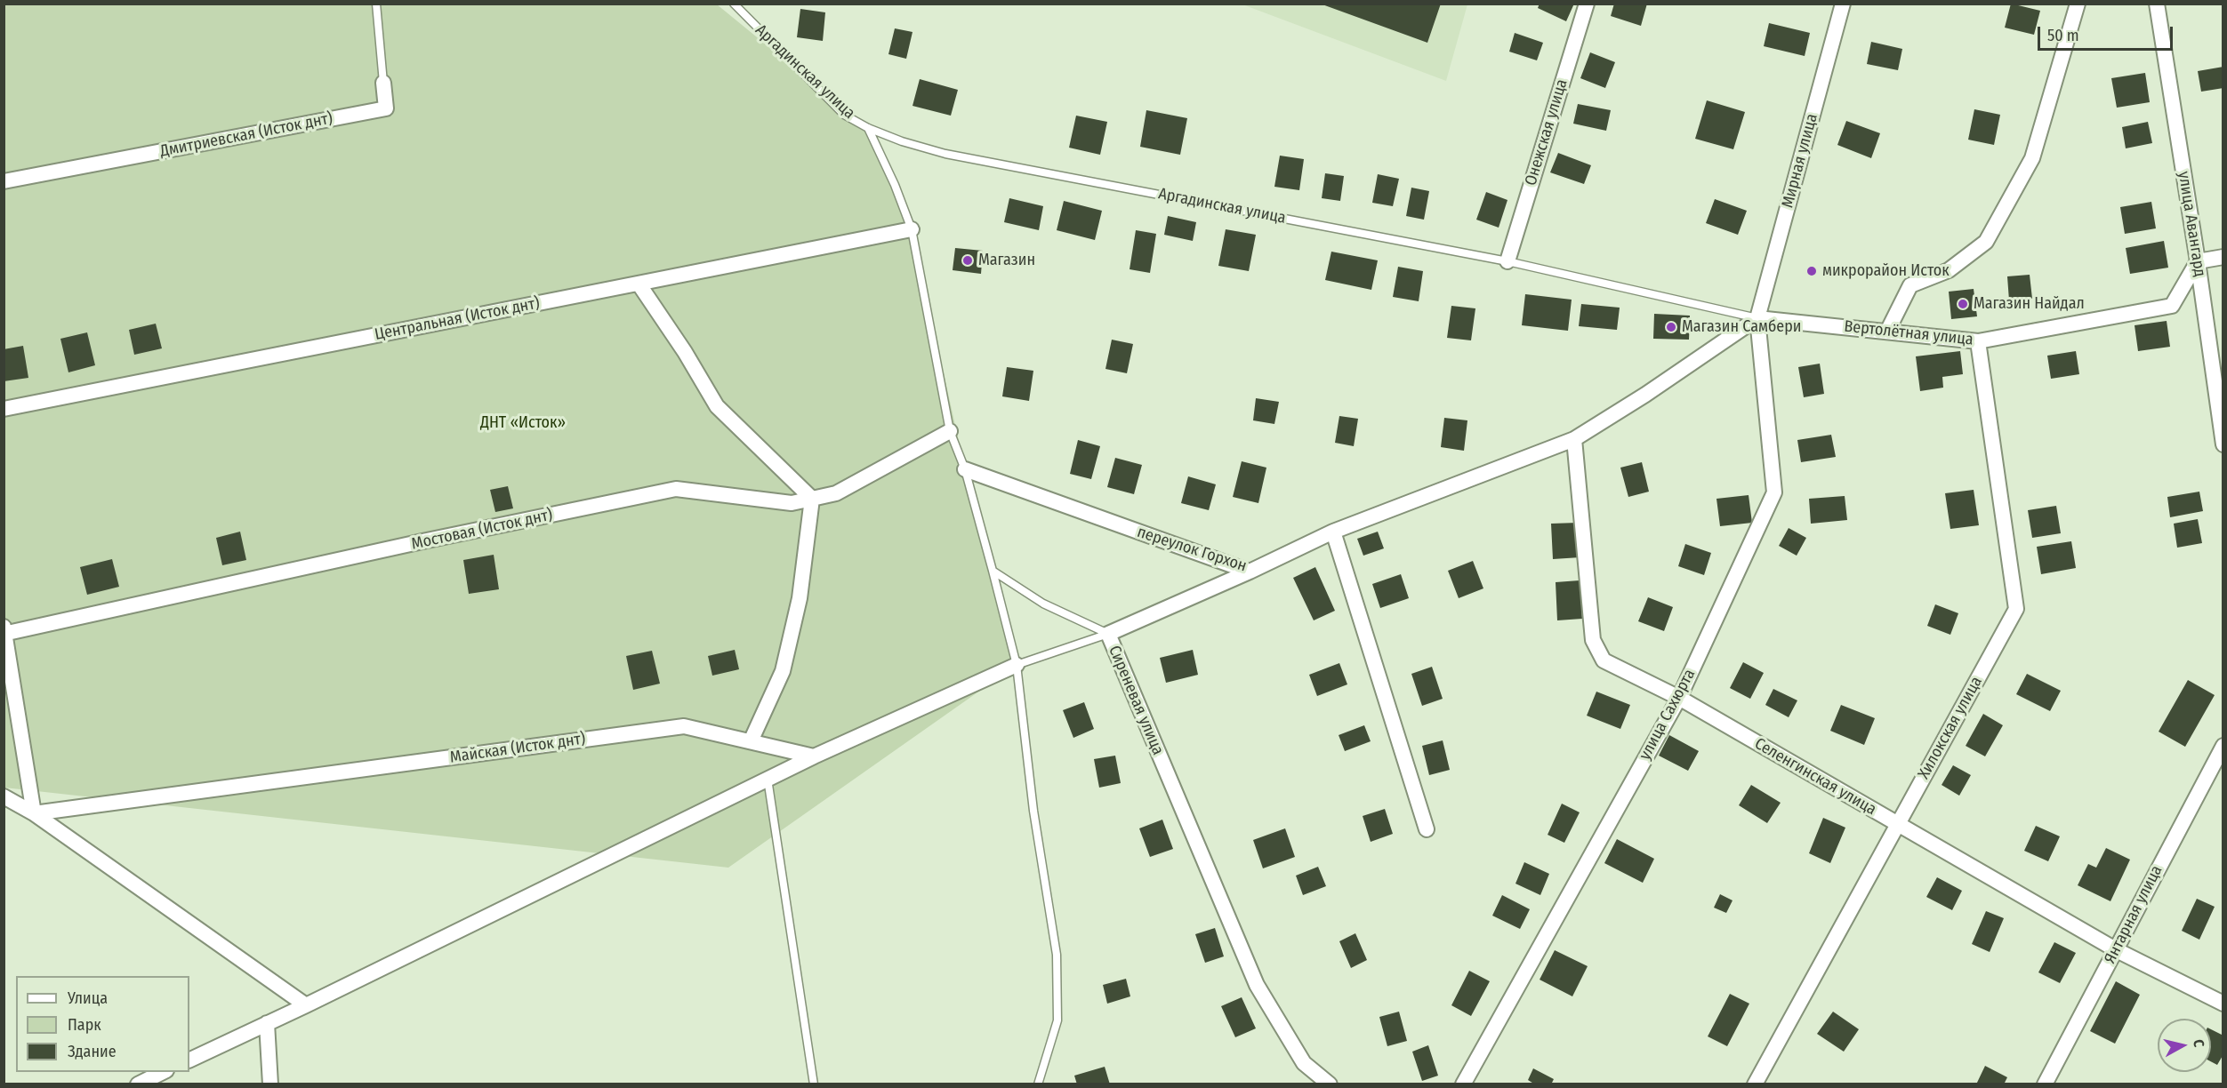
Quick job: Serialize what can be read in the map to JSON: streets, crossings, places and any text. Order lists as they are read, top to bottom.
{
  "streets": {
    "street": [
      "Онежская улица",
      "Дмитриевская (Исток днт)",
      "Мирная улица",
      "улица Авангард",
      "Центральная (Исток днт)",
      "Вертолётная улица",
      "Мостовая (Исток днт)",
      "переулок Горхон",
      "Сиреневая улица",
      "улица Сахюрта",
      "Хилокская улица",
      "Майская (Исток днт)",
      "Селенгинская улица",
      "Янтарная улица"
    ],
    "lane": ["Аргадинская улица"]
  },
  "crossings": [
    ["Аргадинская улица", "Онежская улица"],
    ["Аргадинская улица", "Мирная улица"],
    ["Аргадинская улица", "Вертолётная улица"],
    ["Аргадинская улица", "переулок Горхон"],
    ["Аргадинская улица", "улица Сахюрта"],
    ["Мирная улица", "Вертолётная улица"],
    ["Мирная улица", "переулок Горхон"],
    ["Мирная улица", "улица Сахюрта"],
    ["улица Авангард", "Вертолётная улица"],
    ["Вертолётная улица", "переулок Горхон"],
    ["Вертолётная улица", "улица Сахюрта"],
    ["Вертолётная улица", "Хилокская улица"],
    ["переулок Горхон", "улица Сахюрта"],
    ["переулок Горхон", "Селенгинская улица"],
    ["улица Сахюрта", "Селенгинская улица"],
    ["Хилокская улица", "Селенгинская улица"],
    ["Селенгинская улица", "Янтарная улица"]
  ],
  "parks": ["ДНТ «Исток»"],
  "places": [
    "Магазин",
    "микрорайон Исток",
    "Магазин Найдал",
    "Магазин Самбери"
  ],
  "legend": ["Улица", "Парк", "Здание"],
  "scale_bar": "50 m",
  "north": "right"
}
